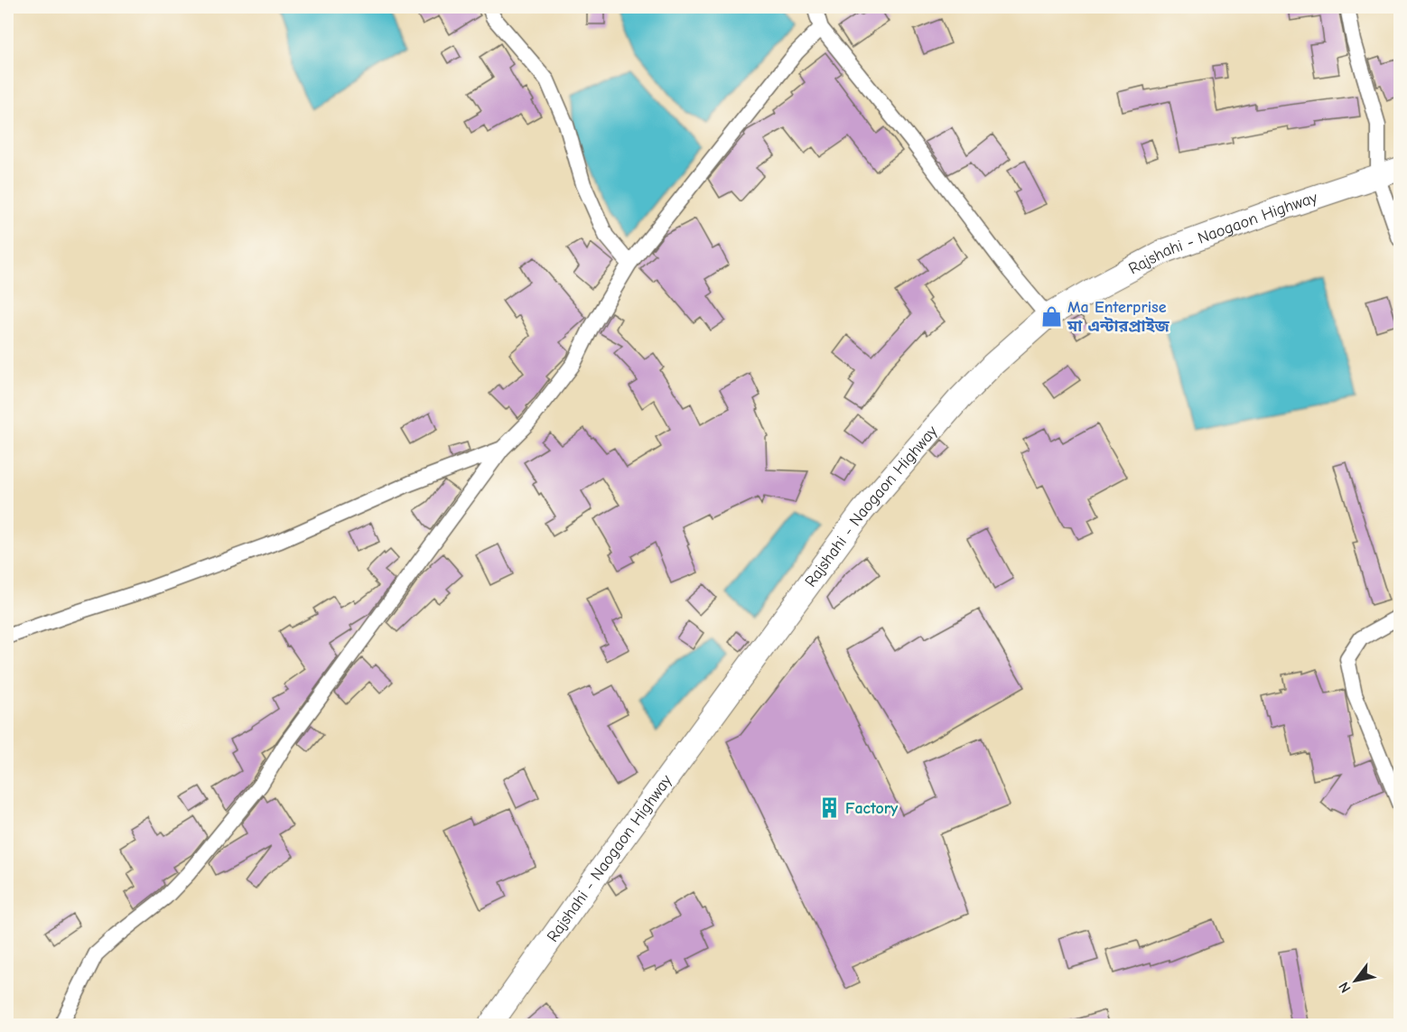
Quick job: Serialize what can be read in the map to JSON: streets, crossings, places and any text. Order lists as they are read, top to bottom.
{
  "streets": {
    "main road": ["Rajshahi - Naogaon Highway"]
  },
  "places": {
    "shop": ["Ma Enterprise মা এন্টারপ্রাইজ"],
    "building": ["Factory"]
  },
  "north": "bottom left"
}
